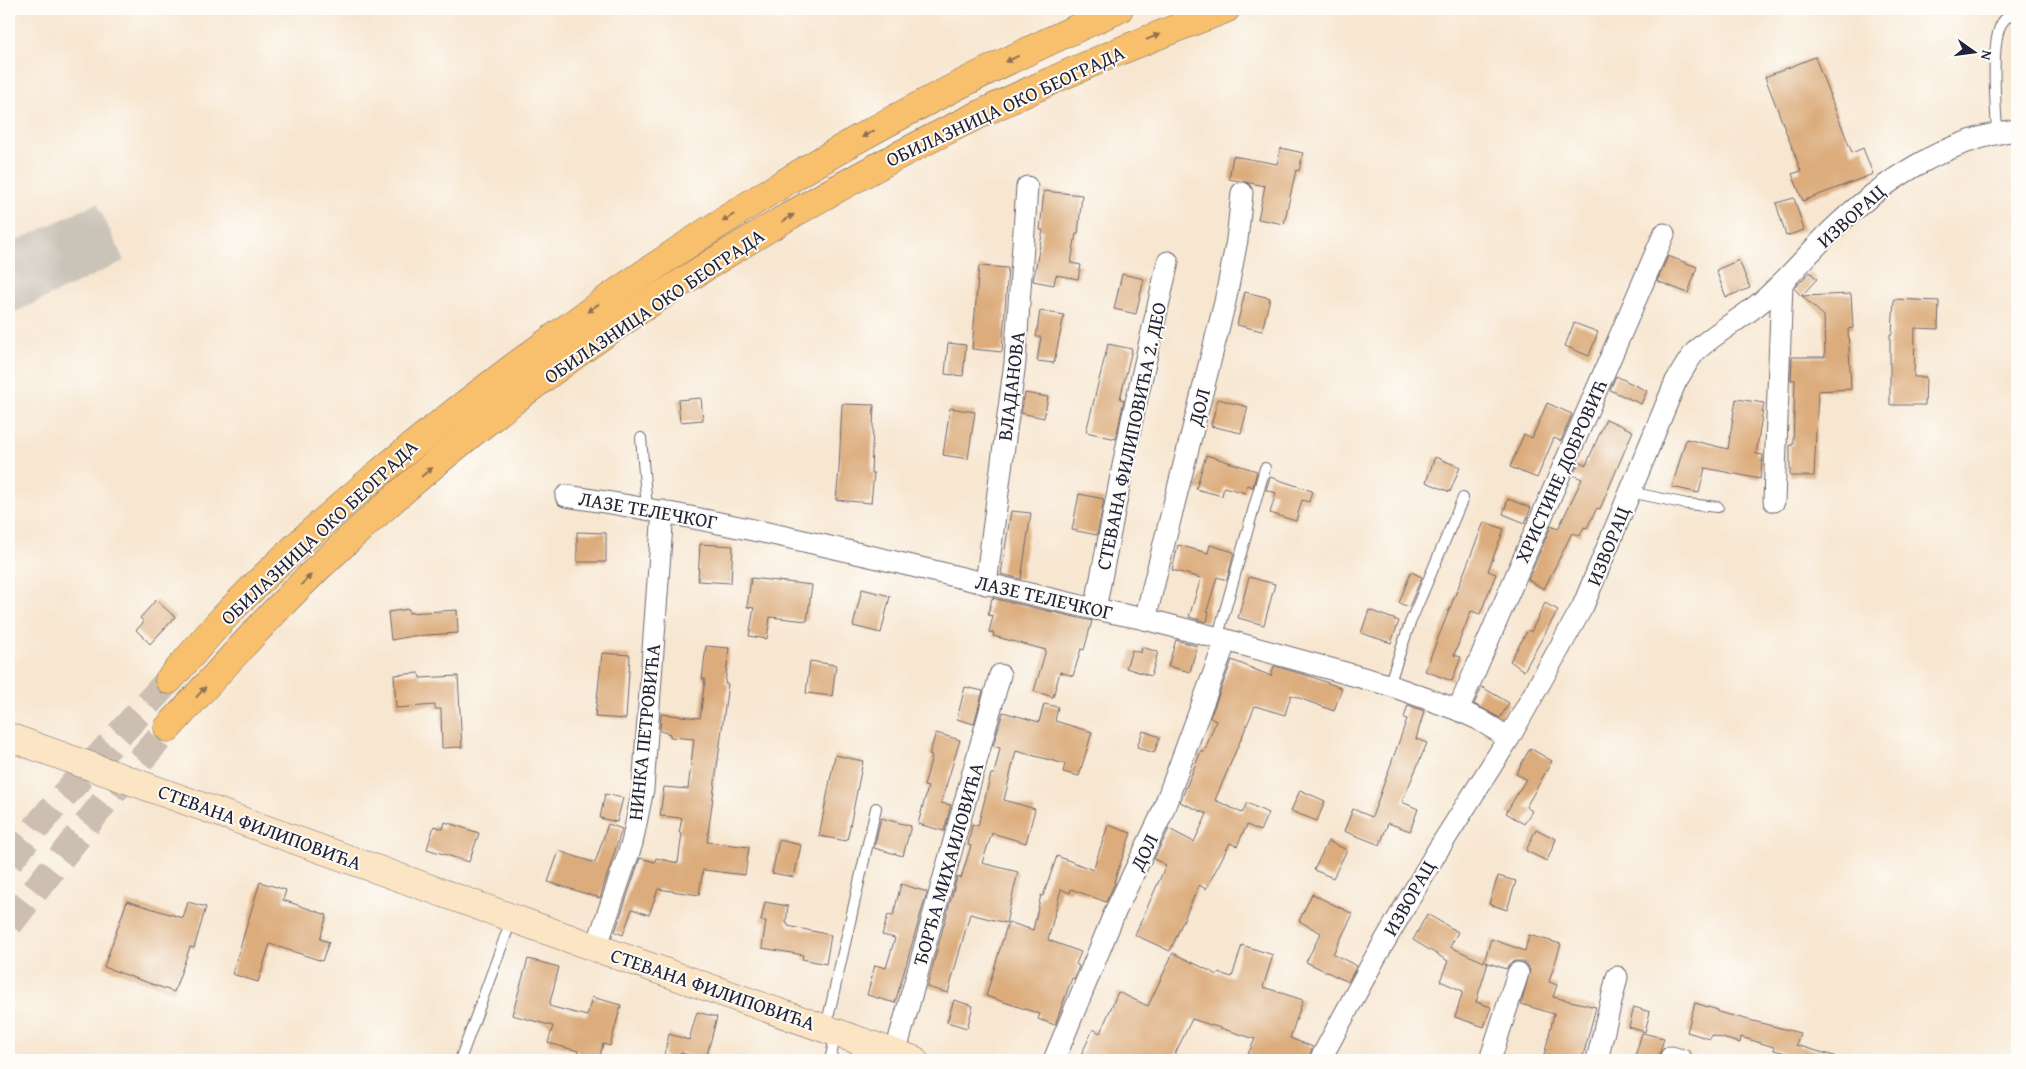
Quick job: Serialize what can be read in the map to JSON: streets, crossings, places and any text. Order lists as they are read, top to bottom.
{
  "streets": {
    "highway": ["ОБИЛАЗНИЦА ОКО БЕОГРАДА"],
    "main road": ["СТЕВАНА ФИЛИПОВИЋА"],
    "street": [
      "ИЗВОРАЦ",
      "ВЛАДАНОВА",
      "ДОЛ",
      "СТЕВАНА ФИЛИПОВИЋА 2. ДЕО",
      "ХРИСТИНЕ ДОБРОВИЋ",
      "ЛАЗЕ ТЕЛЕЧКОГ",
      "НИНКА ПЕТРОВИЋА",
      "ЂОРЂА МИХАИЛОВИЋА"
    ]
  },
  "crossings": [
    ["ИЗВОРАЦ", "ЛАЗЕ ТЕЛЕЧКОГ"],
    ["ВЛАДАНОВА", "ЛАЗЕ ТЕЛЕЧКОГ"],
    ["ДОЛ", "ЛАЗЕ ТЕЛЕЧКОГ"],
    ["СТЕВАНА ФИЛИПОВИЋА 2. ДЕО", "ЛАЗЕ ТЕЛЕЧКОГ"],
    ["ХРИСТИНЕ ДОБРОВИЋ", "ЛАЗЕ ТЕЛЕЧКОГ"],
    ["ЛАЗЕ ТЕЛЕЧКОГ", "НИНКА ПЕТРОВИЋА"],
    ["НИНКА ПЕТРОВИЋА", "СТЕВАНА ФИЛИПОВИЋА"],
    ["СТЕВАНА ФИЛИПОВИЋА", "ЂОРЂА МИХАИЛОВИЋА"]
  ],
  "north": "right"
}
